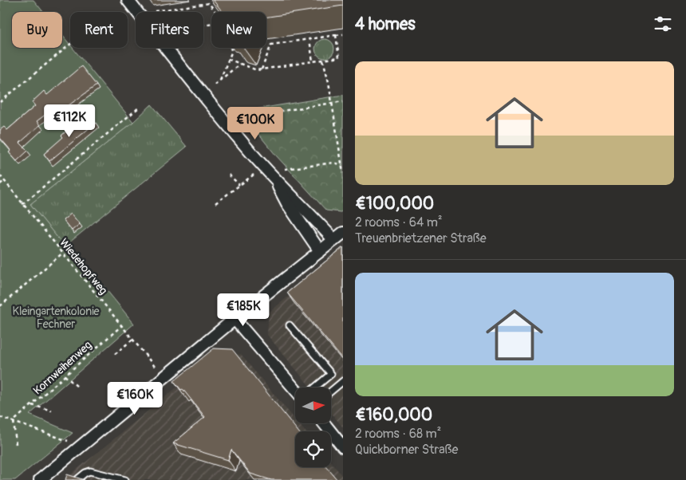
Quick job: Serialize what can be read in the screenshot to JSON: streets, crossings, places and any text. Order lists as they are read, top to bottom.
{
  "streets": {
    "path": ["Wiedehopfweg", "Kornweihenweg"]
  },
  "crossings": [
    ["Wiedehopfweg", "Kornweihenweg"]
  ],
  "parks": ["Kleingartenkolonie Fechner"],
  "north": "right",
  "page": {
    "heading": "4 homes",
    "chip": [
      "Buy",
      "Rent",
      "Filters",
      "New"
    ],
    "list": [
      {
        "name": "€100,000",
        "note": "2 rooms · 64 m² · Treuenbrietzener Straße"
      },
      {
        "name": "€160,000",
        "note": "2 rooms · 68 m² · Quickborner Straße"
      }
    ],
    "price": [
      "€112K",
      "€100K",
      "€185K",
      "€160K"
    ]
  }
}
